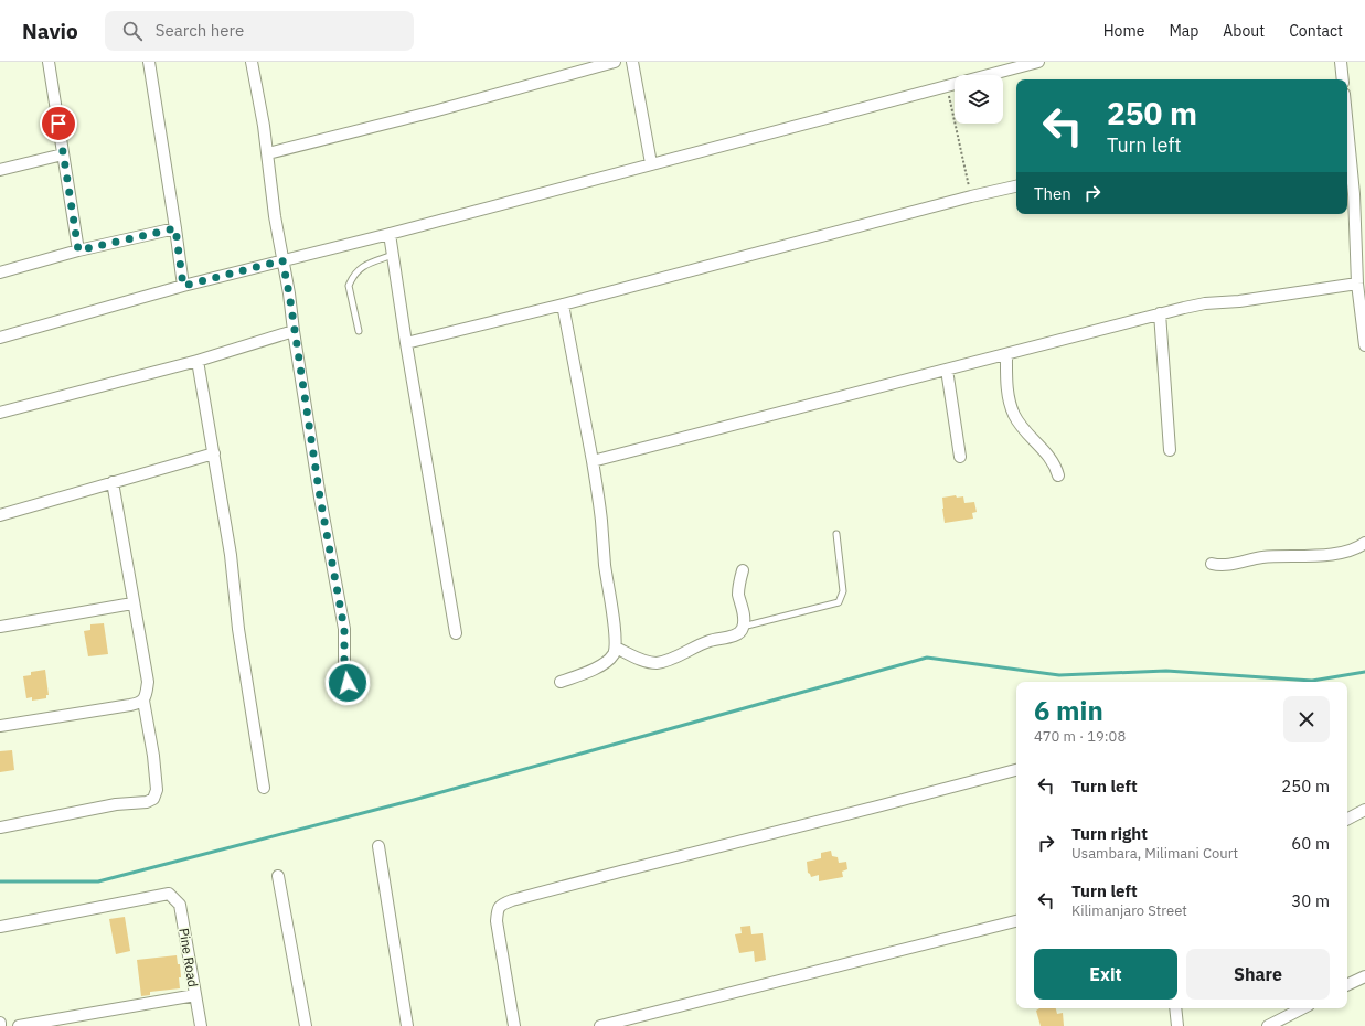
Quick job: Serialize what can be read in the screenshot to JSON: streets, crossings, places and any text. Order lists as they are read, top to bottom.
{
  "streets": {
    "street": ["Pine Road"]
  },
  "page": {
    "header": "Navio",
    "search": "Search here",
    "nav": [
      "Home",
      "Map",
      "About",
      "Contact"
    ],
    "turn": ["250 m", "Turn left"],
    "then": "Then",
    "heading": ["6 min", "470 m · 19:08"],
    "list": [
      {
        "name": "Turn left",
        "value": "250 m"
      },
      {
        "name": "Turn right",
        "note": "Usambara, Milimani Court",
        "value": "60 m"
      },
      {
        "name": "Turn left",
        "note": "Kilimanjaro Street",
        "value": "30 m"
      }
    ],
    "buttons": ["Exit", "Share"]
  }
}
